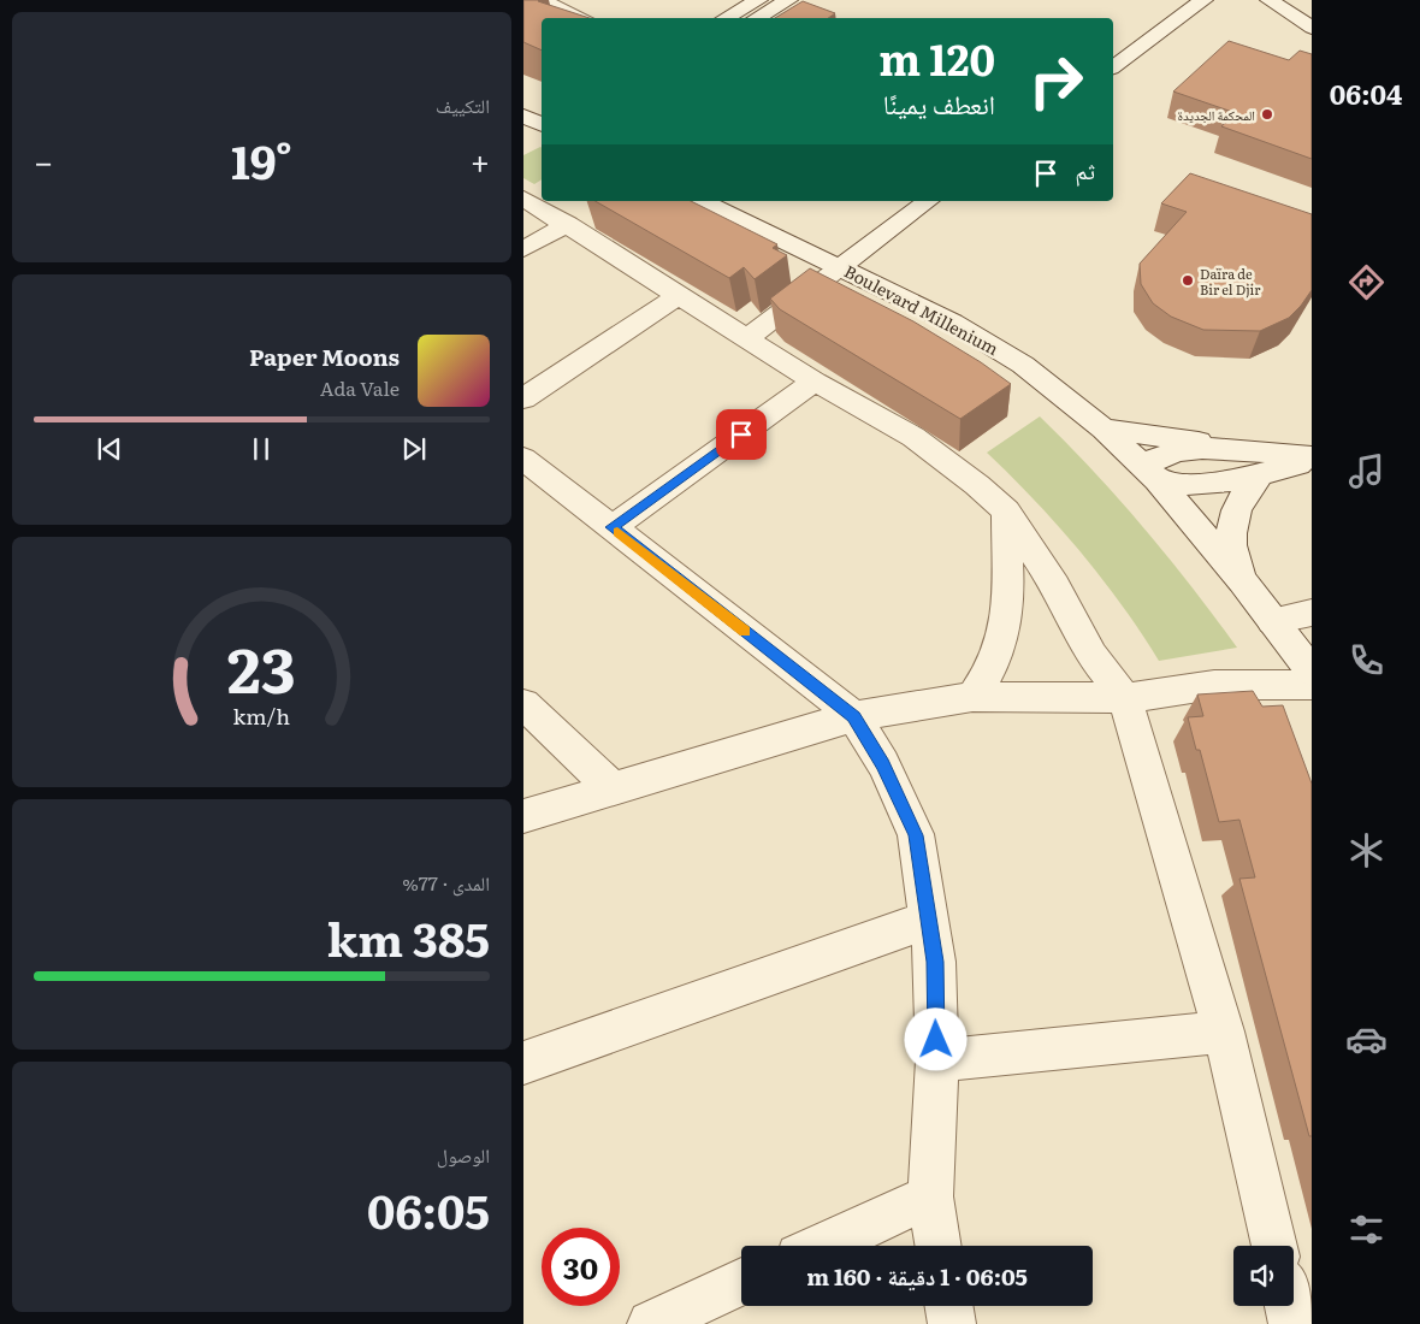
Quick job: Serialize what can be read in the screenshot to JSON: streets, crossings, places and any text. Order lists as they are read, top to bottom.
{
  "streets": {
    "street": ["Boulevard Millenium"]
  },
  "places": ["المحكمة الجديدة", "Daïra de Bir el Djir"],
  "page": {
    "tabs": "06:04",
    "tile": [
      "التكييف",
      ["المدى · 77%", "385 km"],
      ["الوصول", "06:05"]
    ],
    "turn": ["120 m", "انعطف يمينًا"],
    "heat": ["−", "19°", "+"],
    "then": "ثم",
    "song": ["Paper Moons", "Ada Vale"],
    "limit": "30",
    "trip": "06:05 · 1 دقيقة · 160 m",
    "gauge": ["23", "km/h"]
  }
}
